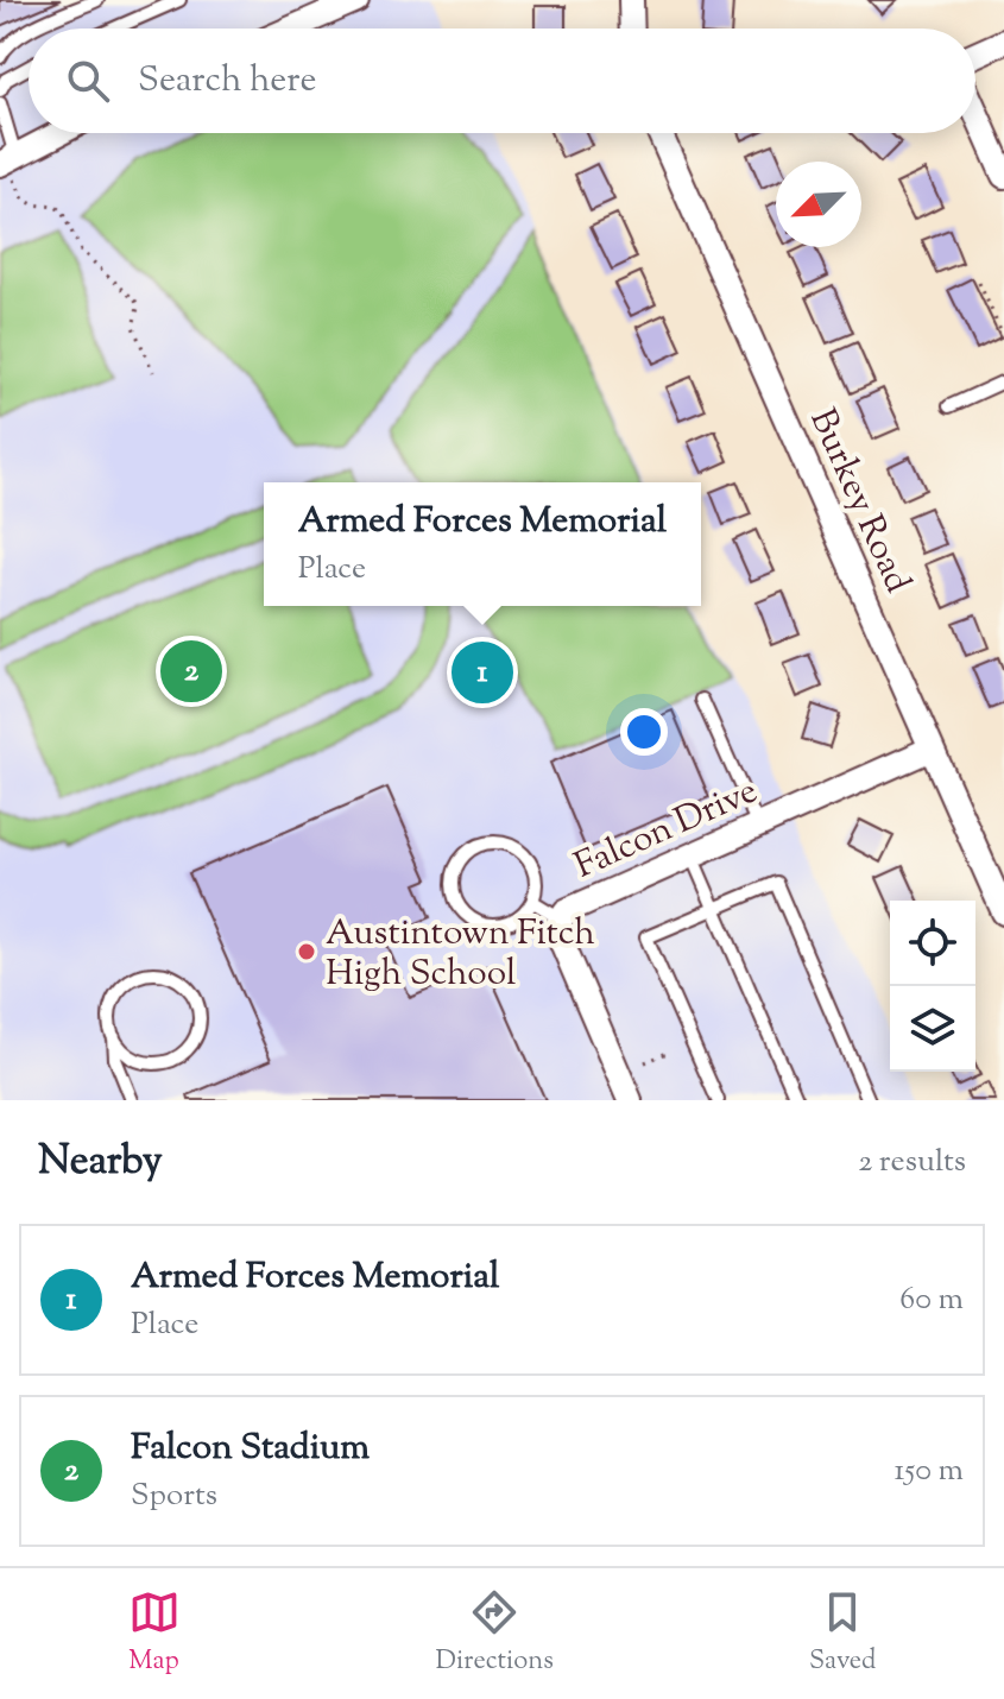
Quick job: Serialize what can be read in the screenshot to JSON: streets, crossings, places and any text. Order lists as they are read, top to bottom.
{
  "streets": {
    "street": ["Burkey Road", "Falcon Drive"]
  },
  "crossings": [
    ["Burkey Road", "Falcon Drive"]
  ],
  "places": ["Austintown Fitch High School"],
  "north": "bottom left",
  "page": {
    "search": "Search here",
    "popup": ["Armed Forces Memorial", "Place"],
    "pins": ["2", "1"],
    "heading": ["Nearby", "2 results"],
    "list": [
      {
        "mark": "1",
        "name": "Armed Forces Memorial",
        "note": "Place",
        "value": "60 m"
      },
      {
        "mark": "2",
        "name": "Falcon Stadium",
        "note": "Sports",
        "value": "150 m"
      }
    ],
    "nav": ["Map", "Directions", "Saved"]
  }
}
